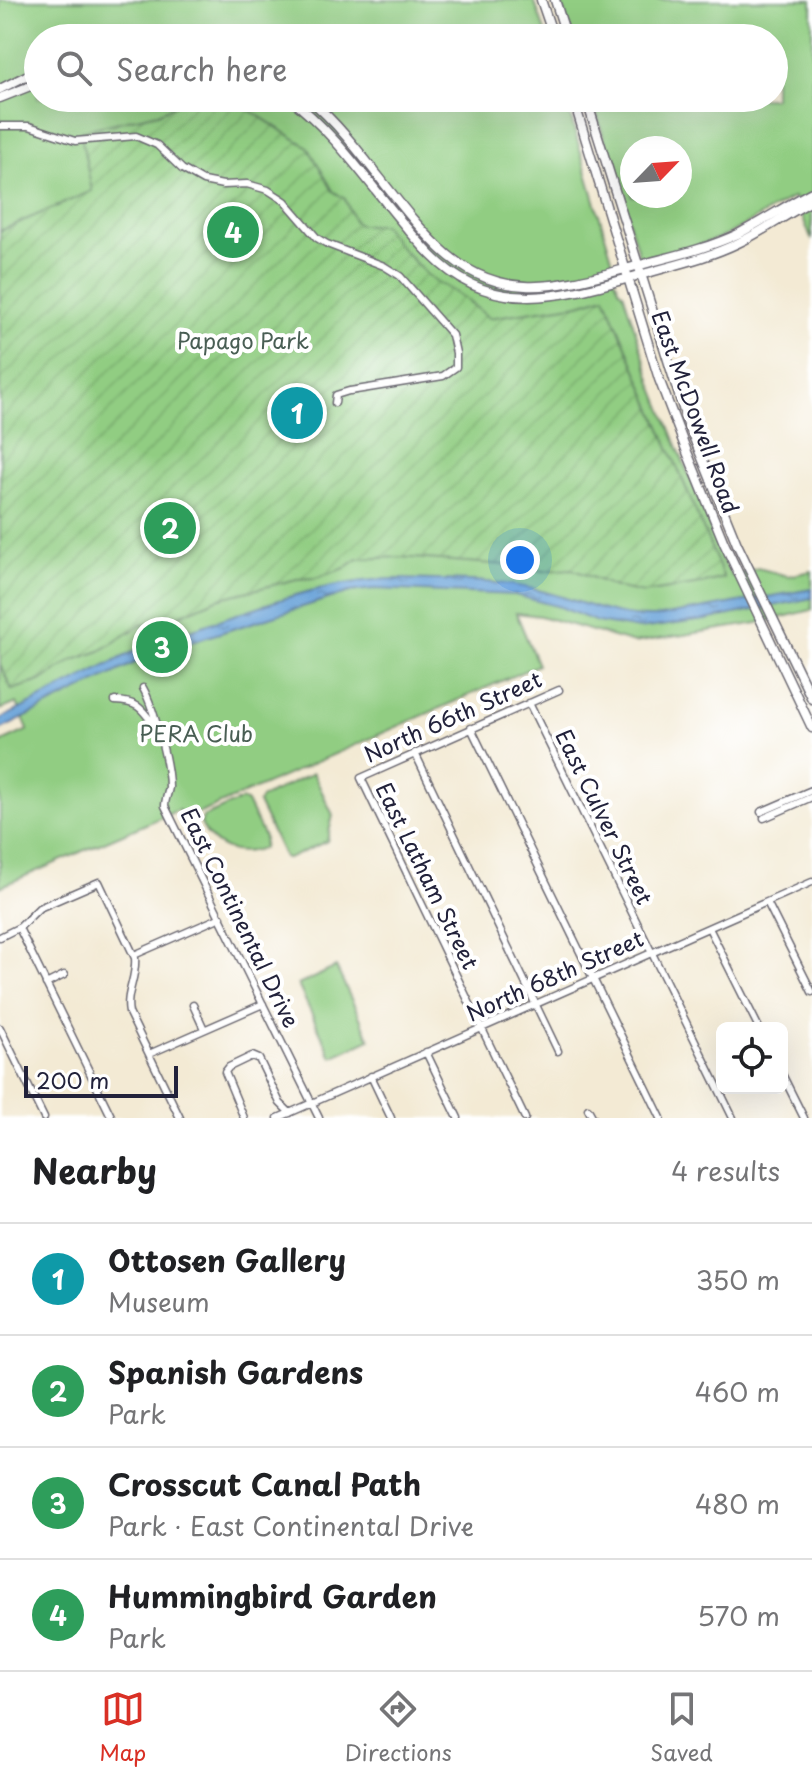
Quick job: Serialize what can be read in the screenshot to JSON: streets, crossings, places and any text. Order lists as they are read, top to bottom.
{
  "streets": {
    "main road": ["East McDowell Road"],
    "street": [
      "North 66th Street",
      "East Culver Street",
      "East Latham Street",
      "East Continental Drive",
      "North 68th Street"
    ]
  },
  "crossings": [
    ["North 66th Street", "East Culver Street"],
    ["North 66th Street", "East Latham Street"],
    ["East Culver Street", "North 68th Street"],
    ["East Latham Street", "North 68th Street"],
    ["East Continental Drive", "North 68th Street"]
  ],
  "parks": ["Papago Park", "PERA Club"],
  "scale_bar": "200 m",
  "north": "top right",
  "page": {
    "search": "Search here",
    "pins": [
      "4",
      "1",
      "2",
      "3"
    ],
    "scale": "200 m",
    "heading": ["Nearby", "4 results"],
    "list": [
      {
        "mark": "1",
        "name": "Ottosen Gallery",
        "note": "Museum",
        "value": "350 m"
      },
      {
        "mark": "2",
        "name": "Spanish Gardens",
        "note": "Park",
        "value": "460 m"
      },
      {
        "mark": "3",
        "name": "Crosscut Canal Path",
        "note": "Park · East Continental Drive",
        "value": "480 m"
      },
      {
        "mark": "4",
        "name": "Hummingbird Garden",
        "note": "Park",
        "value": "570 m"
      }
    ],
    "nav": ["Map", "Directions", "Saved"]
  }
}
